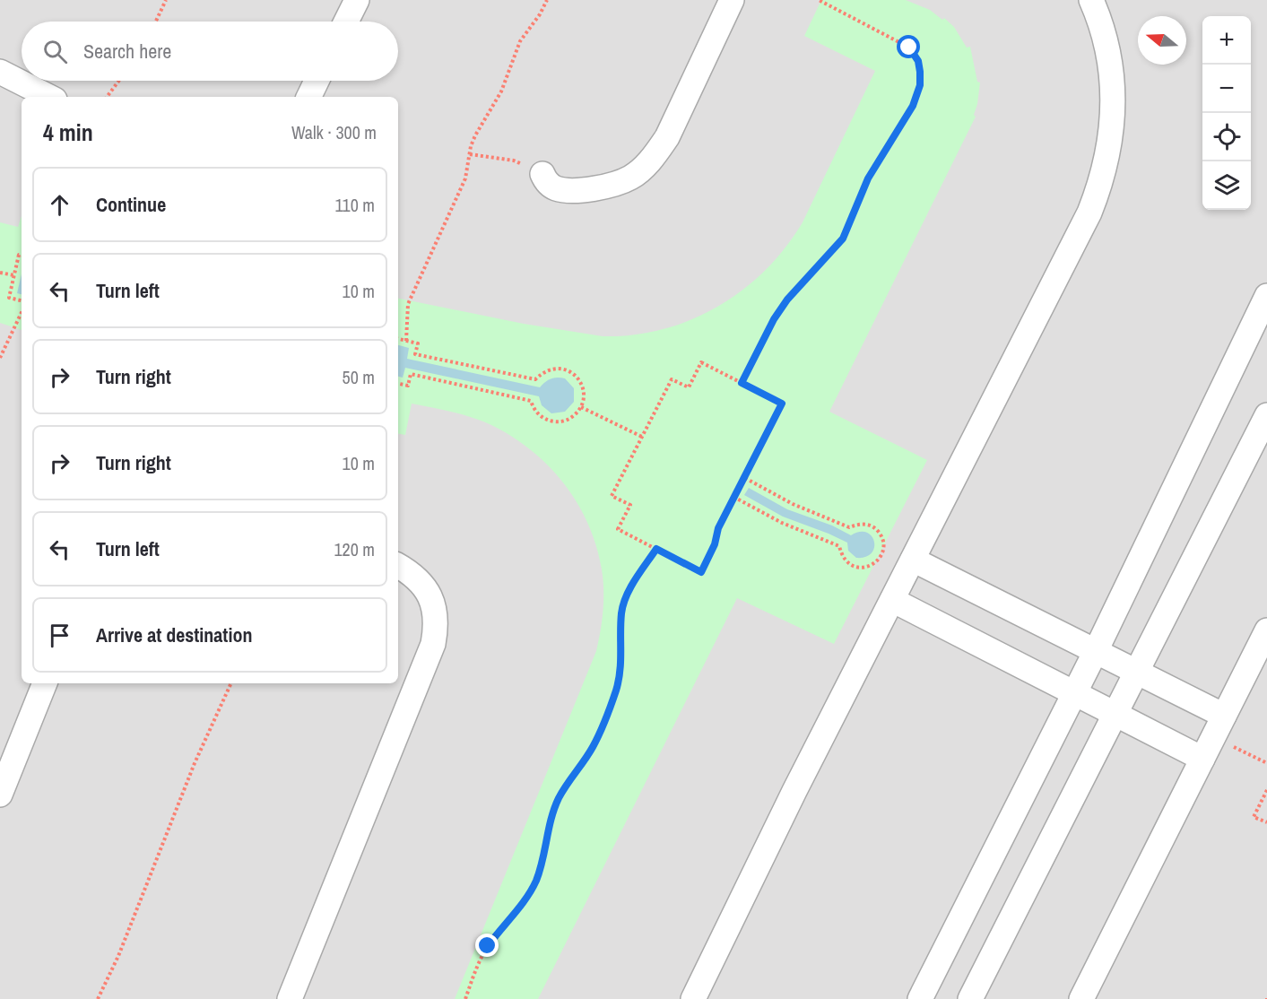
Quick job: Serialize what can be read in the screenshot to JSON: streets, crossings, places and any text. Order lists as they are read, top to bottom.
{
  "north": "left",
  "page": {
    "map_buttons": ["+", "−"],
    "search": "Search here",
    "heading": ["4 min", "Walk · 300 m"],
    "list": [
      ["Continue", "110 m"],
      ["Turn left", "10 m"],
      ["Turn right", "50 m"],
      ["Turn right", "10 m"],
      ["Turn left", "120 m"],
      "Arrive at destination"
    ]
  }
}
